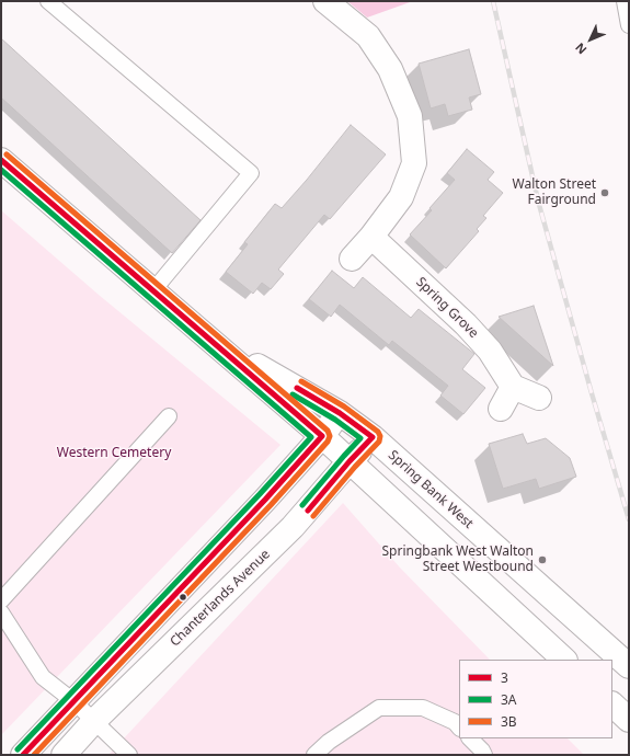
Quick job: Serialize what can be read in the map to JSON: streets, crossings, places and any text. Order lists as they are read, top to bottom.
{
  "streets": {
    "street": ["Spring Grove", "Spring Bank West", "Chanterlands Avenue"]
  },
  "crossings": [
    ["Spring Bank West", "Chanterlands Avenue"]
  ],
  "parks": ["Western Cemetery"],
  "places": ["Walton Street Fairground", "Springbank West Walton Street Westbound"],
  "lines": ["transit line 3B", "transit line 3", "transit line 3A"],
  "legend": ["3", "3A", "3B"],
  "north": "bottom left"
}
